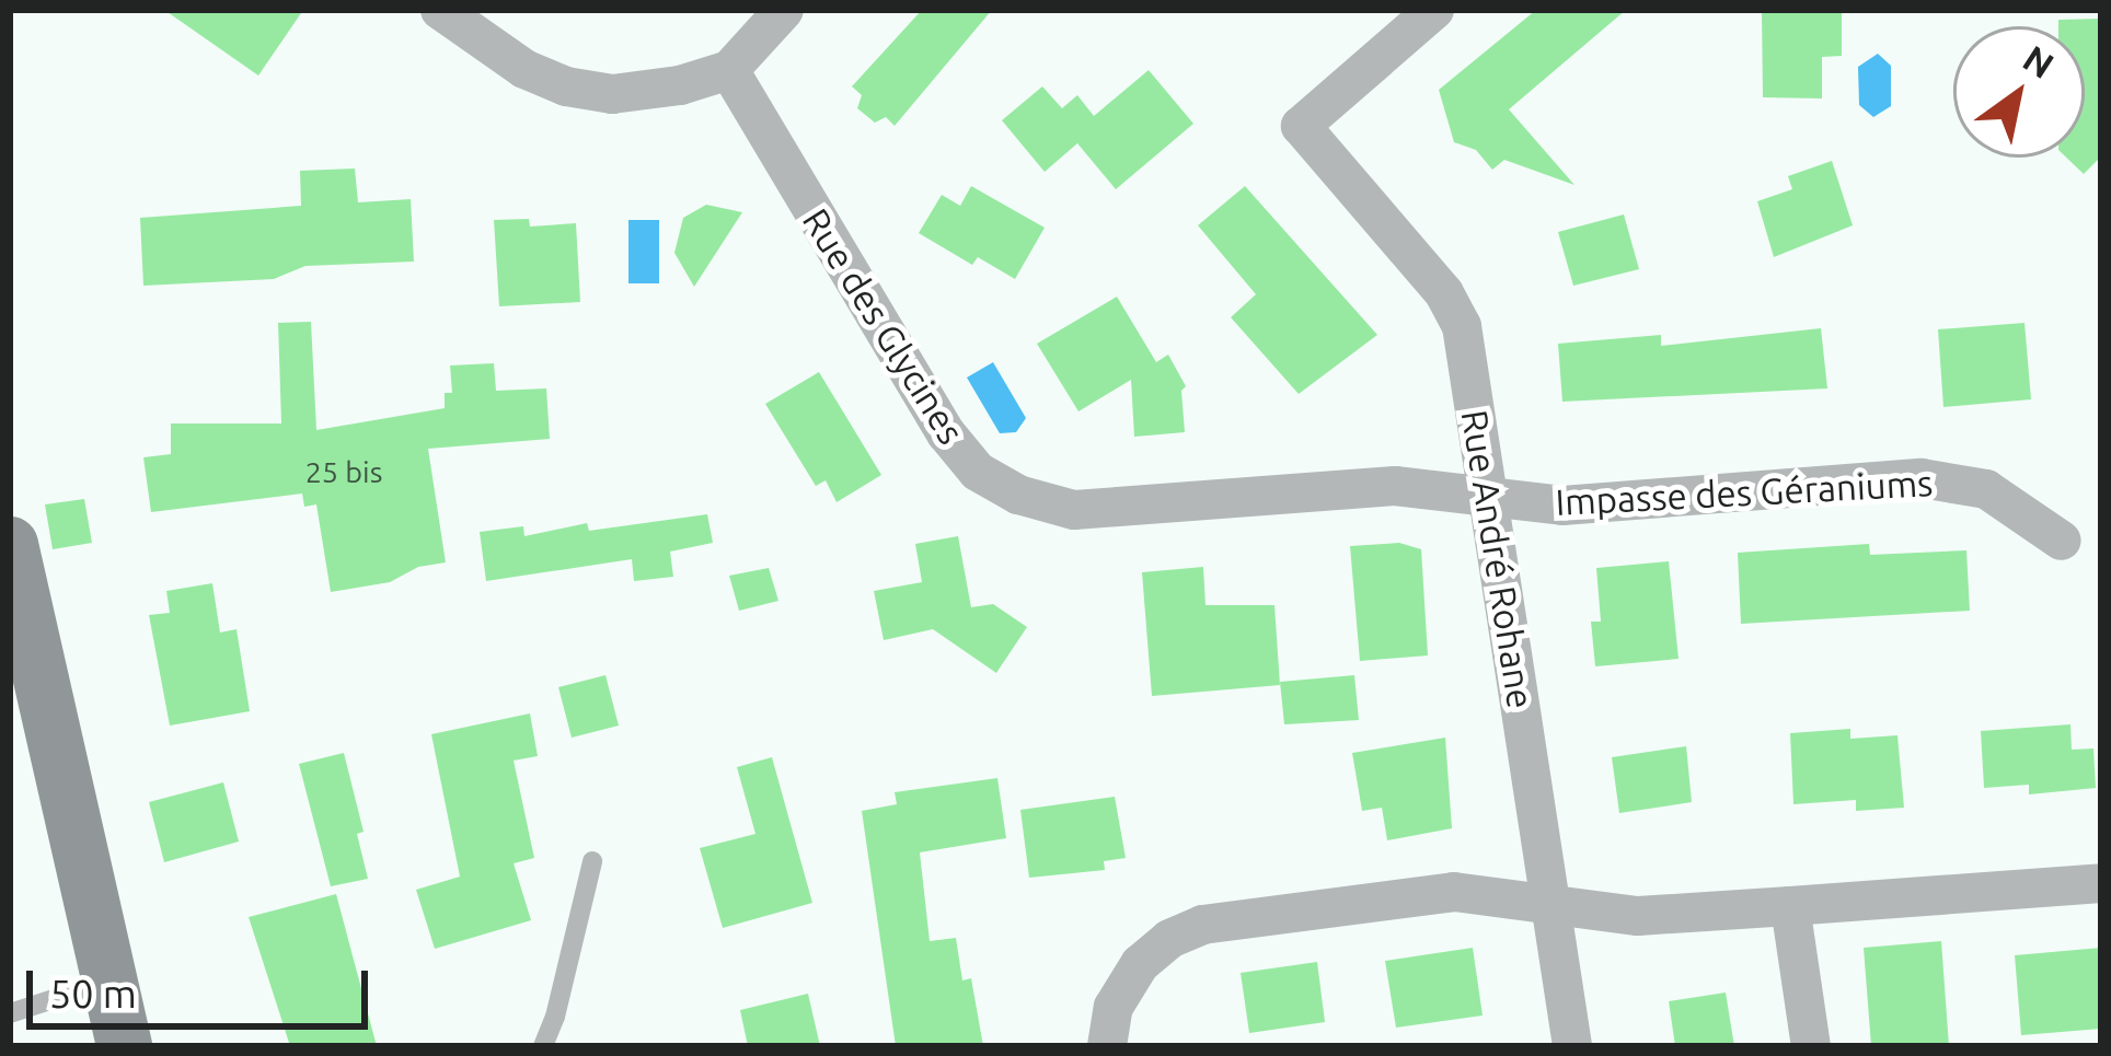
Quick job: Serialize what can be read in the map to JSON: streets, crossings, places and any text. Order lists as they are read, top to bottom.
{
  "streets": {
    "street": ["Rue des Glycines", "Impasse des Géraniums", "Rue André Rohane"]
  },
  "crossings": [
    ["Rue des Glycines", "Impasse des Géraniums"],
    ["Rue des Glycines", "Rue André Rohane"],
    ["Impasse des Géraniums", "Rue André Rohane"]
  ],
  "house_numbers": ["25 bis"],
  "scale_bar": "50 m",
  "north": "top right"
}
